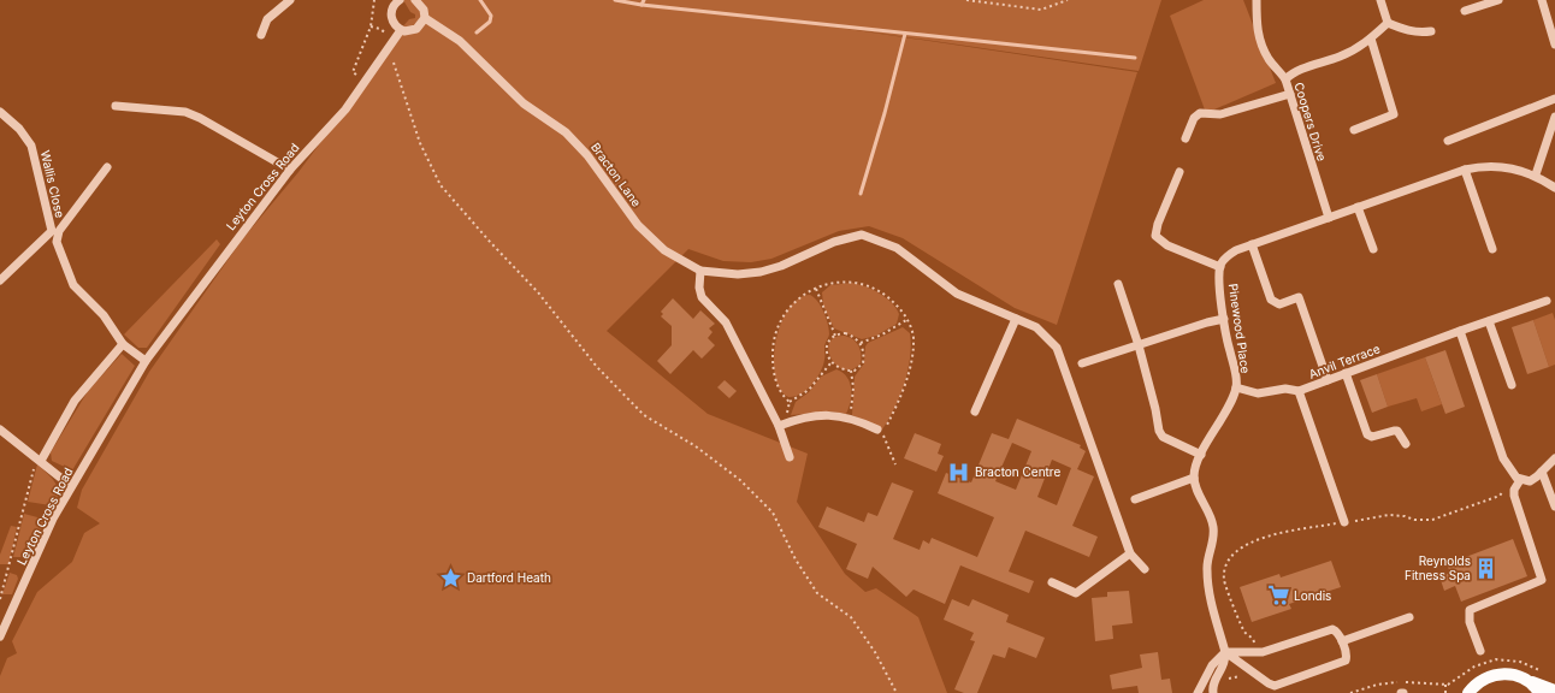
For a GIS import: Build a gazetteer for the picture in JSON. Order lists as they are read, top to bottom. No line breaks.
{"streets":{"street":["Coopers Drive","Bracton Lane","Wallis Close","Leyton Cross Road","Pinewood Place","Anvil Terrace"]},"crossings":[["Pinewood Place","Anvil Terrace"]],"places":{"hospital":["Bracton Centre"],"building":["Reynolds Fitness Spa"],"place":["Dartford Heath"],"supermarket":["Londis"]}}
